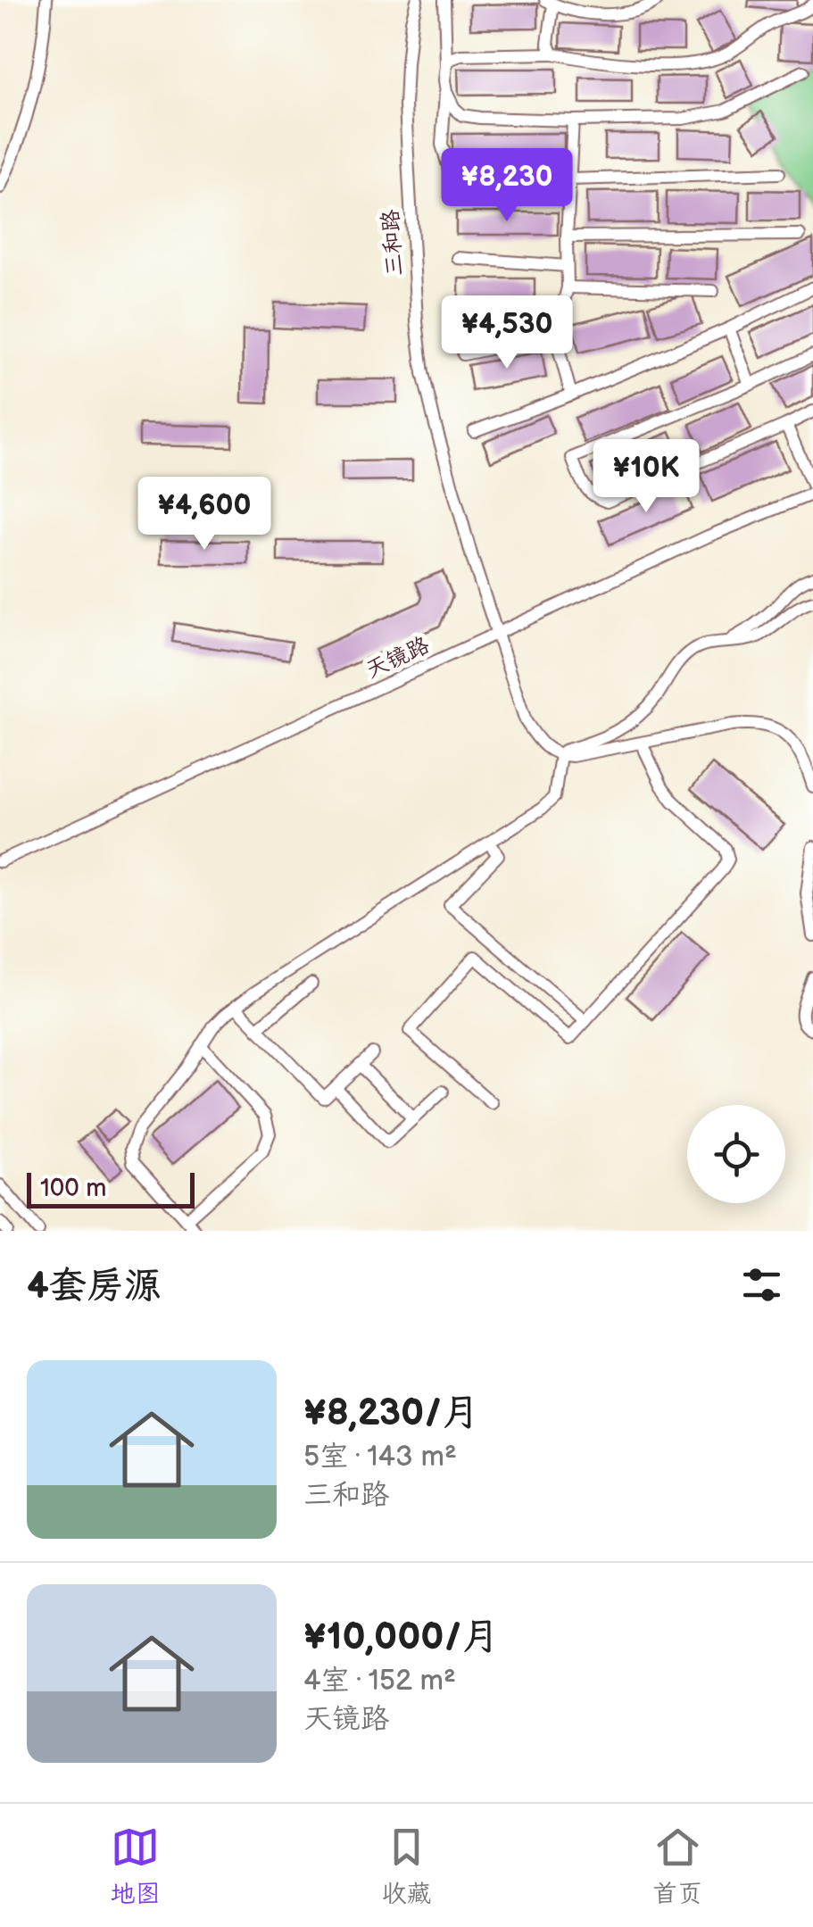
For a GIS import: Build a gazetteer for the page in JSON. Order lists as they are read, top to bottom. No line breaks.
{"streets":{"street":["三和路","天镜路"]},"crossings":[["三和路","天镜路"]],"scale_bar":"100 m","page":{"price":["¥8,230","¥4,530","¥10K","¥4,600"],"scale":"100 m","heading":"4套房源","list":[{"name":"¥8,230/月","note":"5室 · 143 m² · 三和路"},{"name":"¥10,000/月","note":"4室 · 152 m² · 天镜路"}],"tabs":["地图","收藏","首页"]}}
